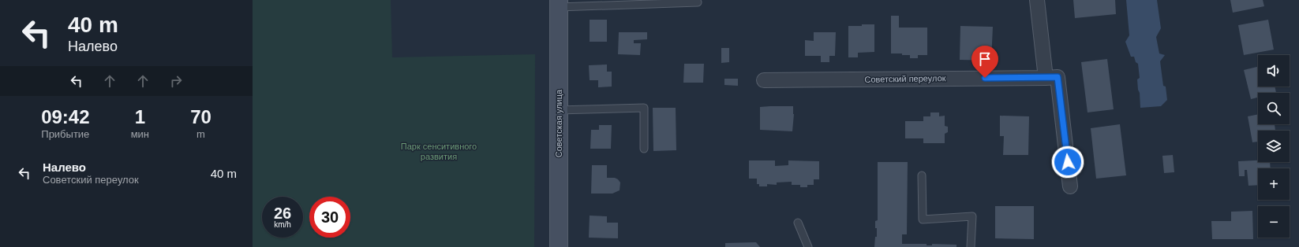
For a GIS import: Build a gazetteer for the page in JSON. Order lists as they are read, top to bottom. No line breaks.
{"streets":{"main road":["Советская улица"],"street":["Советский переулок"]},"parks":["Парк сенситивного развития"],"page":{"turn":["40 m","Налево"],"map_buttons":["+","−"],"eta":["09:42","Прибытие","1","мин","70","m"],"list":[{"name":"Налево","note":"Советский переулок","value":"40 m"}],"speed":"26 km/h","limit":"30"}}
